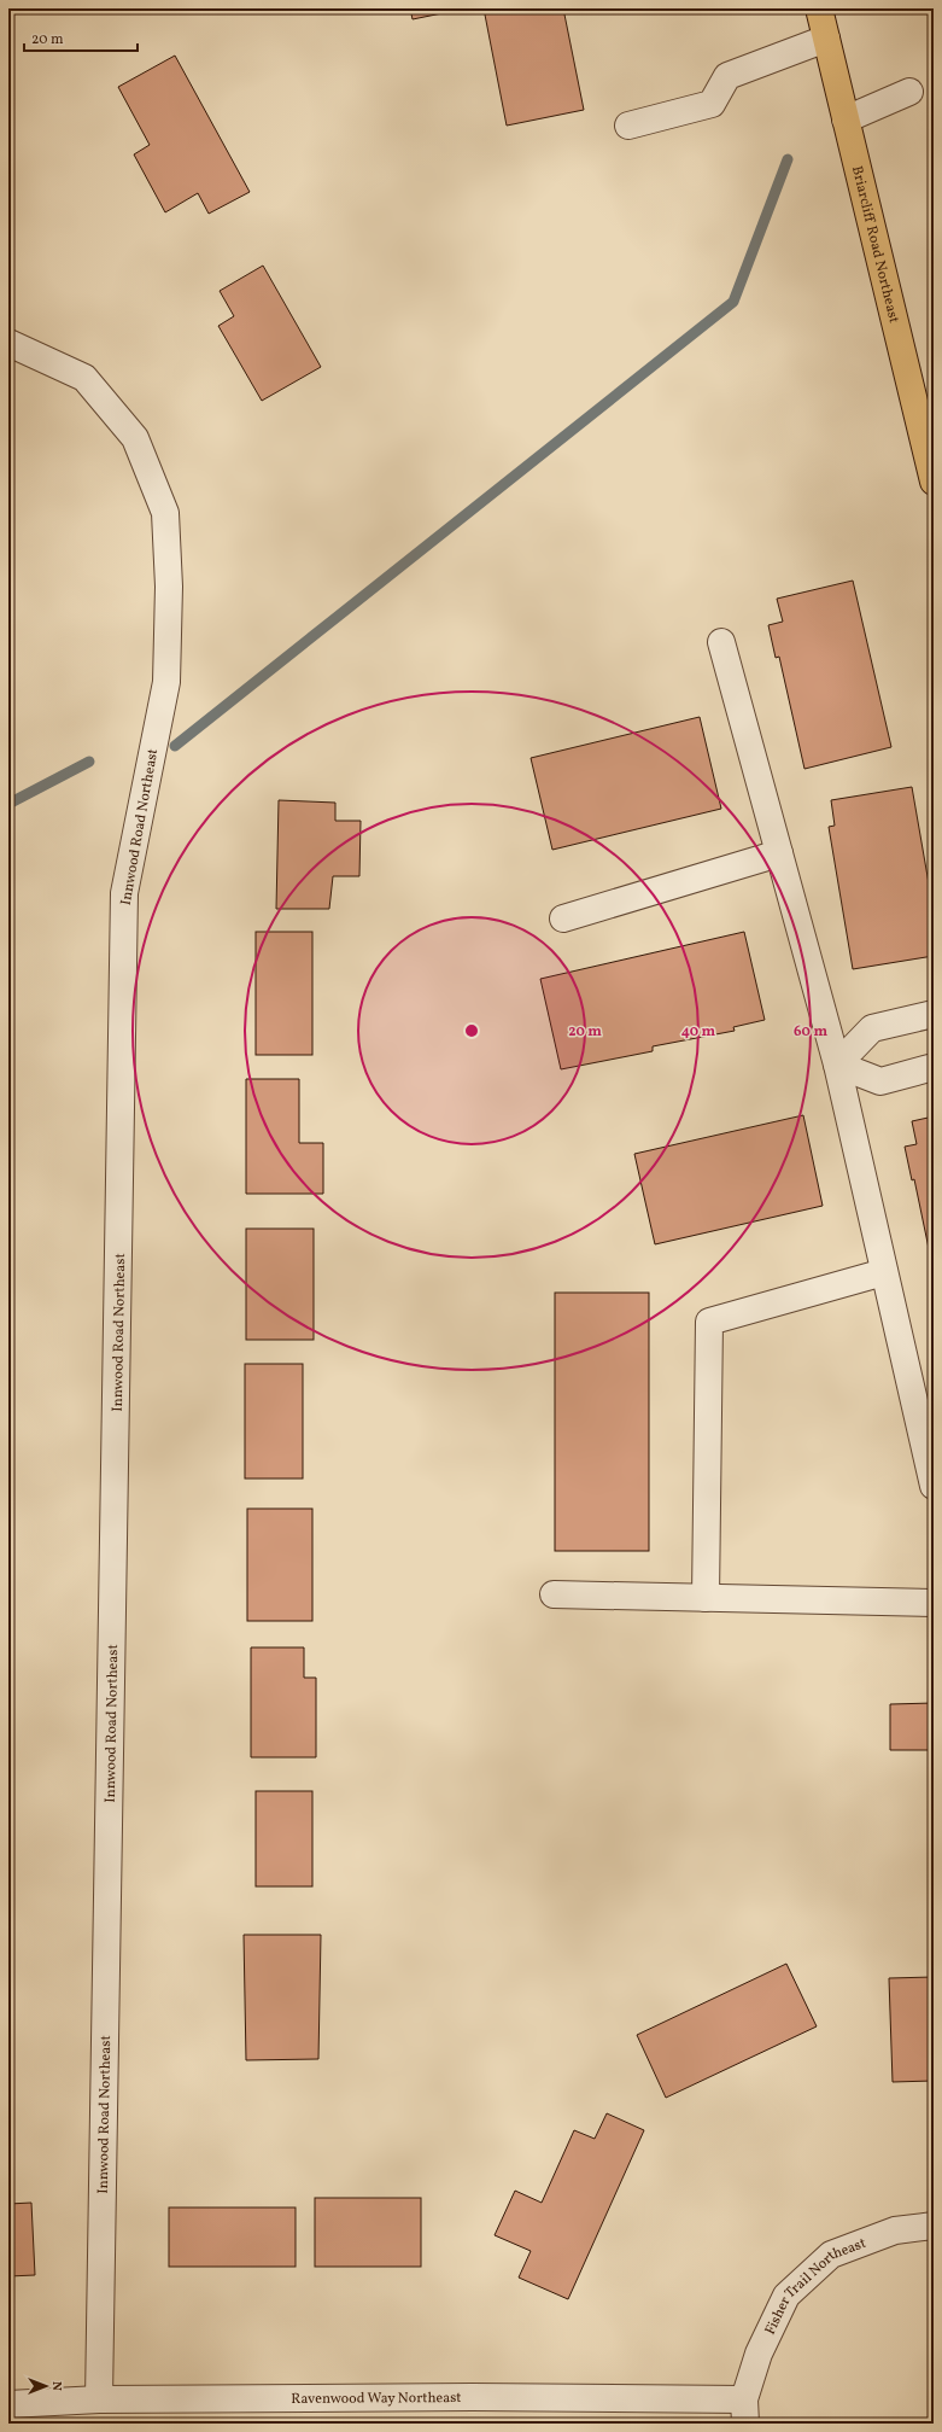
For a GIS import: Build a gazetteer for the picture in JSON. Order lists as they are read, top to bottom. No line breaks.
{"streets":{"main road":["Briarcliff Road Northeast"],"street":["Innwood Road Northeast","Fisher Trail Northeast","Ravenwood Way Northeast"]},"crossings":[["Innwood Road Northeast","Ravenwood Way Northeast"],["Fisher Trail Northeast","Ravenwood Way Northeast"]],"scale_bar":"20 m","north":"right","rings":["20 m","40 m","60 m"]}
